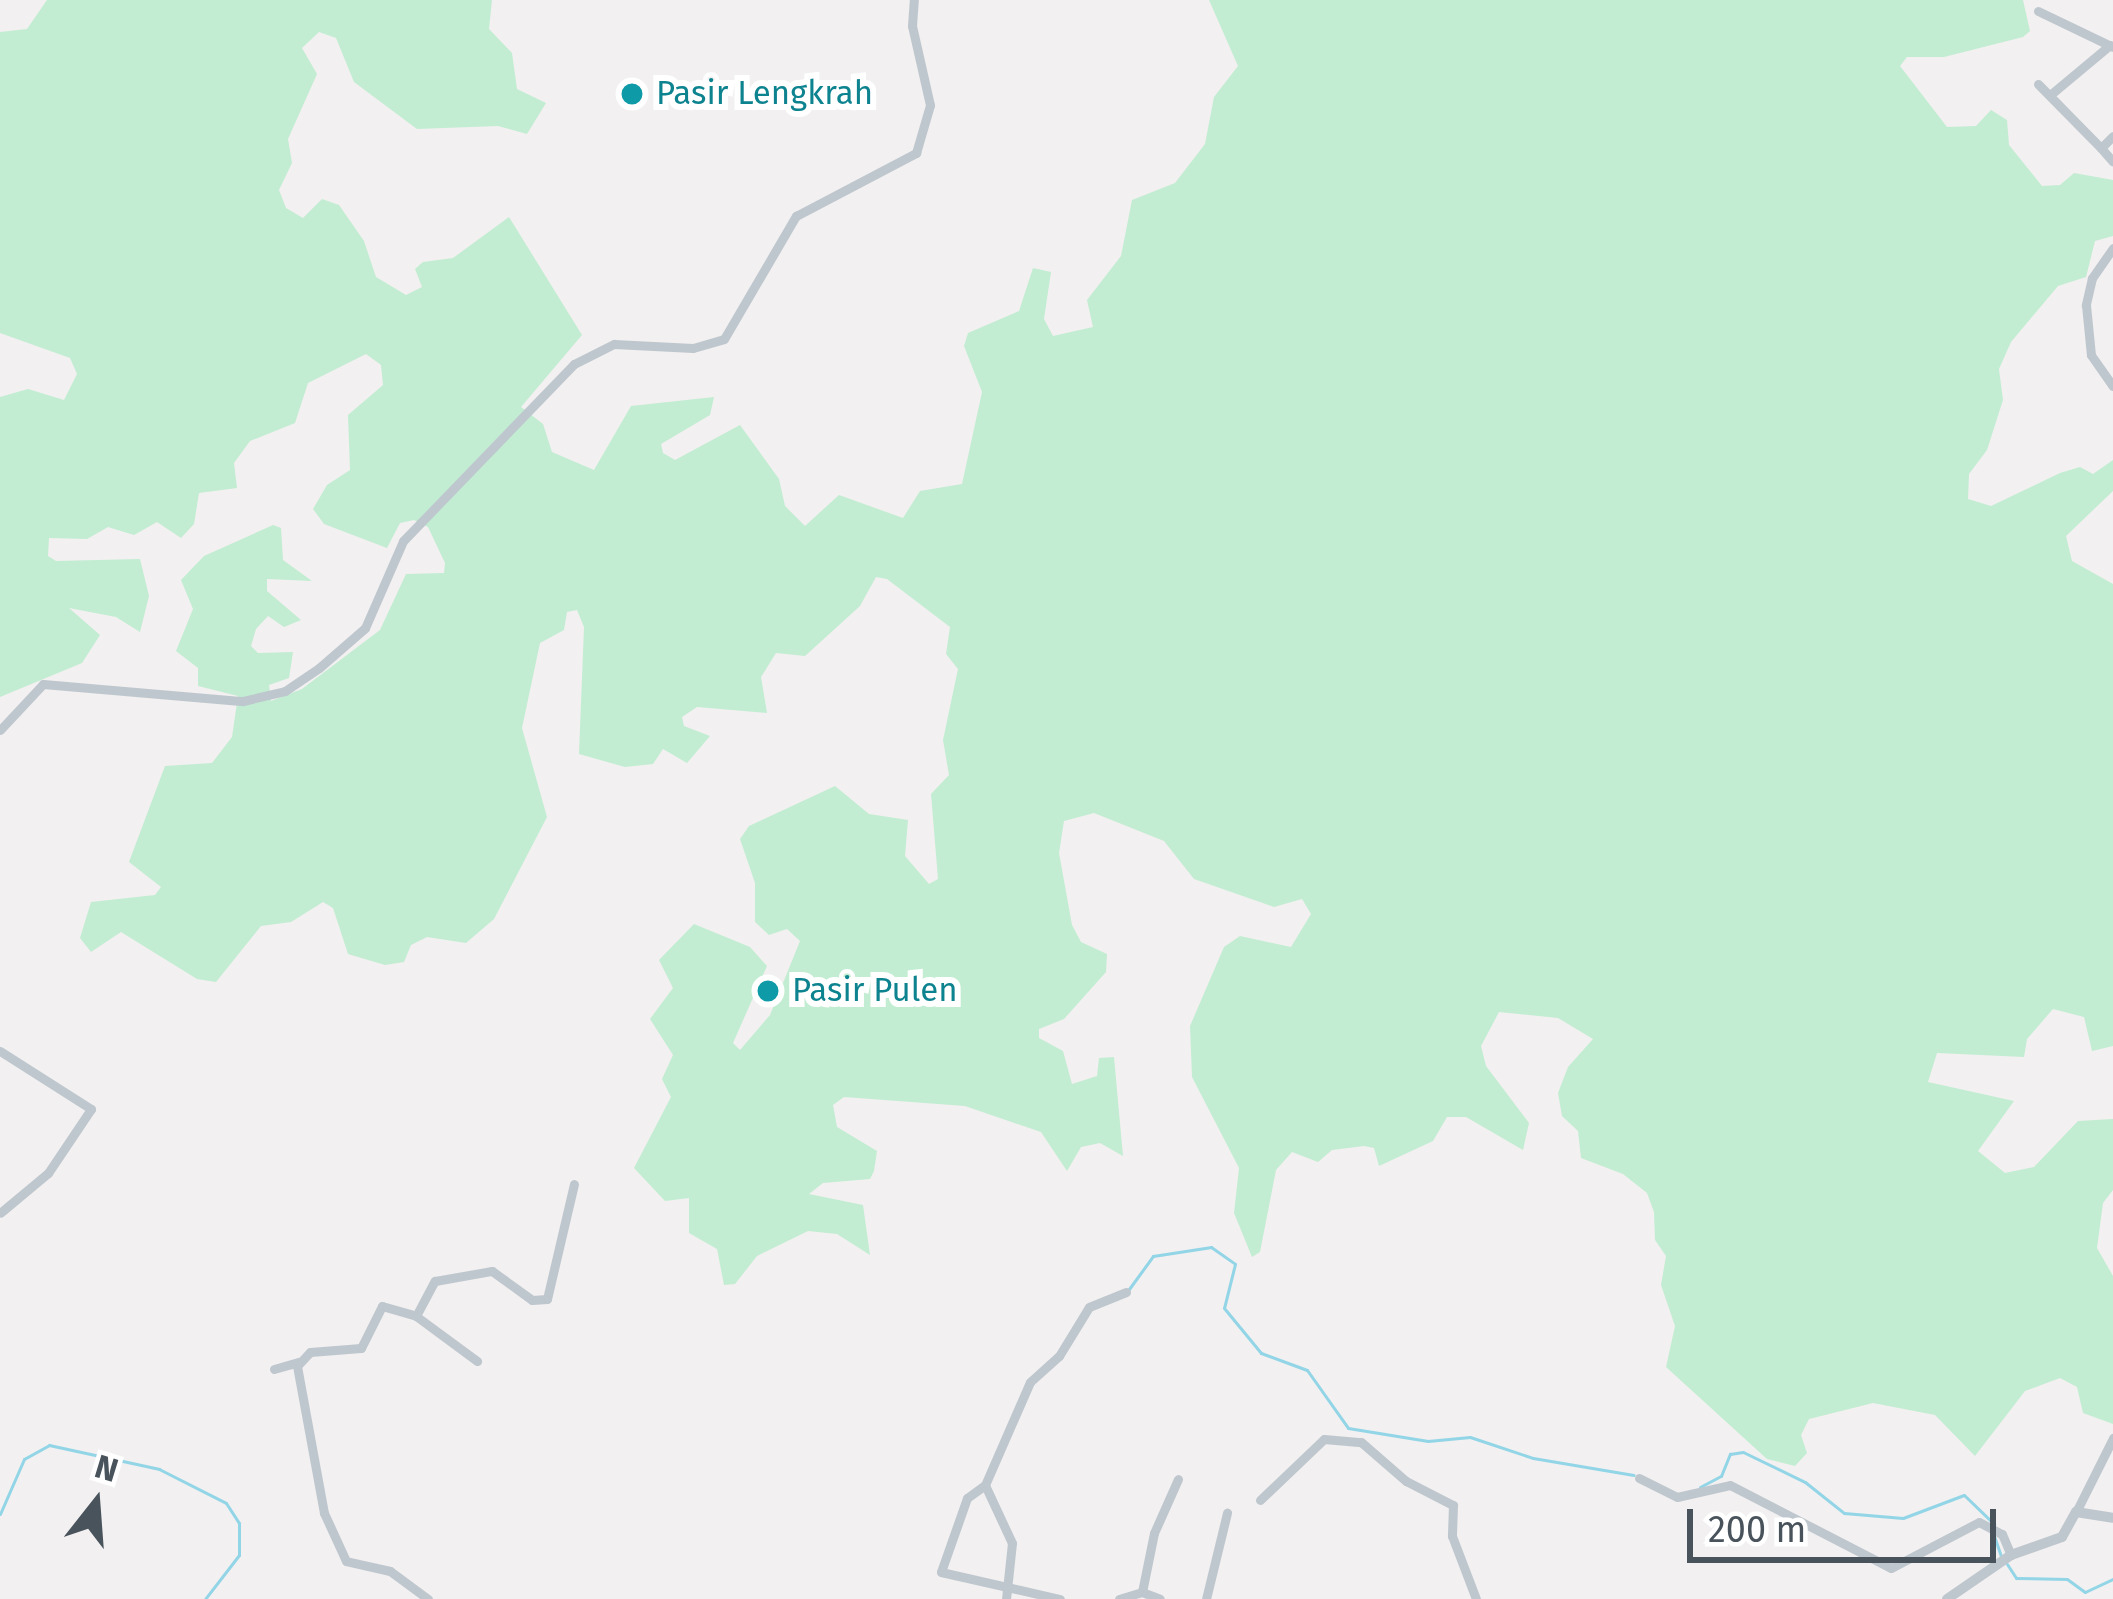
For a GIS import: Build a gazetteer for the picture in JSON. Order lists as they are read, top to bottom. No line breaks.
{"places":["Pasir Lengkrah","Pasir Pulen"],"scale_bar":"200 m","north":"top"}
